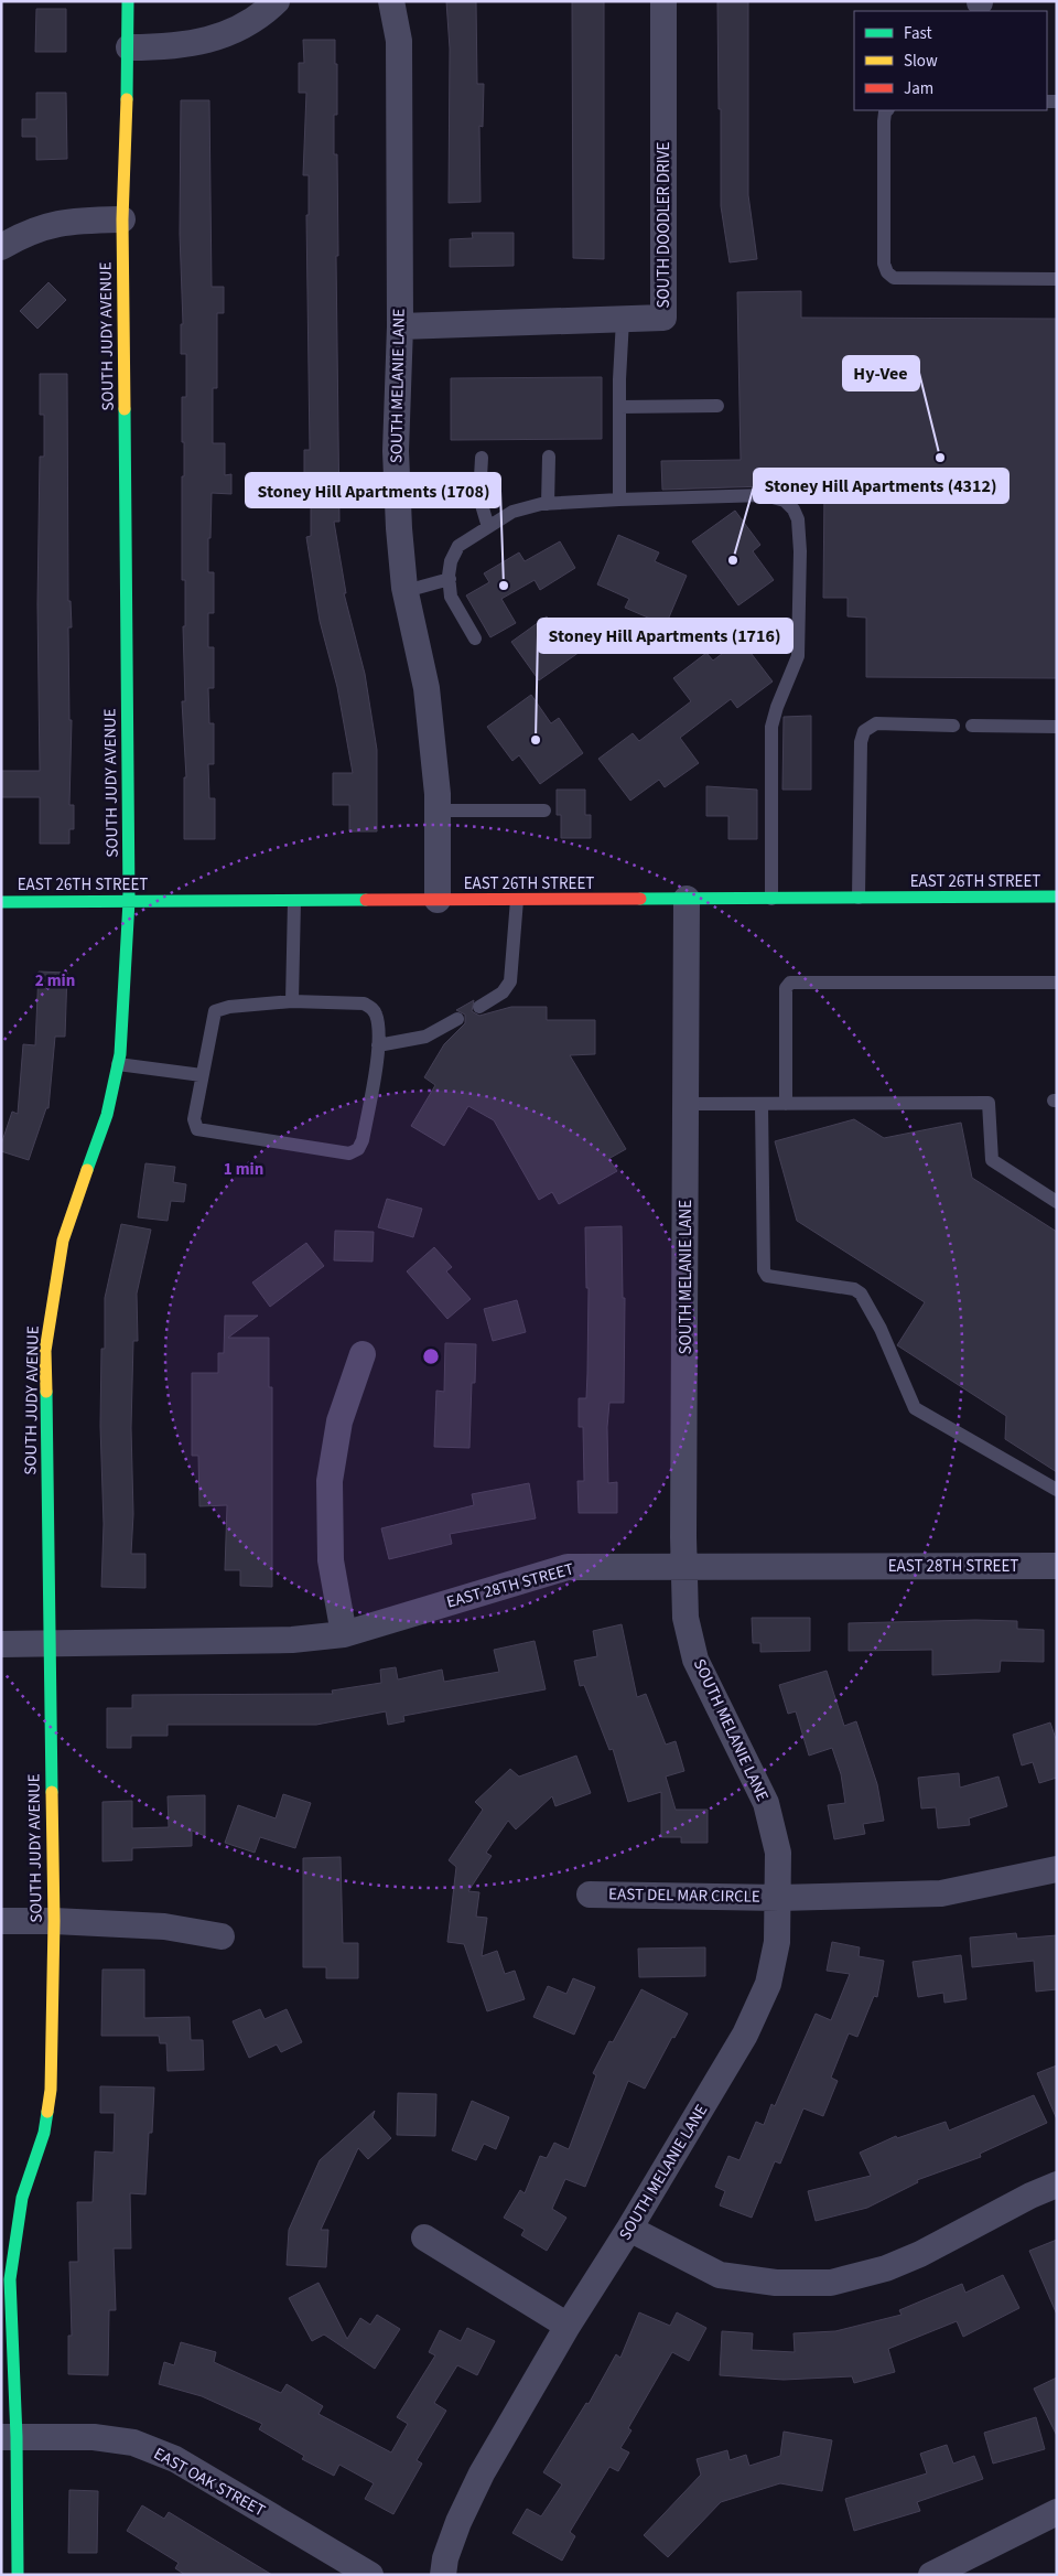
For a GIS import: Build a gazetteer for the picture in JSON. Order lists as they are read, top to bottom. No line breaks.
{"streets":{"street":["SOUTH DOODLER DRIVE","SOUTH JUDY AVENUE","SOUTH MELANIE LANE","EAST 26TH STREET","EAST 28TH STREET","EAST DEL MAR CIRCLE","EAST OAK STREET"]},"crossings":[["SOUTH DOODLER DRIVE","SOUTH MELANIE LANE"],["SOUTH JUDY AVENUE","EAST 26TH STREET"],["SOUTH JUDY AVENUE","EAST 28TH STREET"],["SOUTH JUDY AVENUE","EAST OAK STREET"],["SOUTH MELANIE LANE","EAST 26TH STREET"],["SOUTH MELANIE LANE","EAST 28TH STREET"],["SOUTH MELANIE LANE","EAST DEL MAR CIRCLE"]],"places":["Hy-Vee","Stoney Hill Apartments (4312)","Stoney Hill Apartments (1708)","Stoney Hill Apartments (1716)"],"legend":["Fast","Slow","Jam"],"rings":["2 min","1 min"]}
